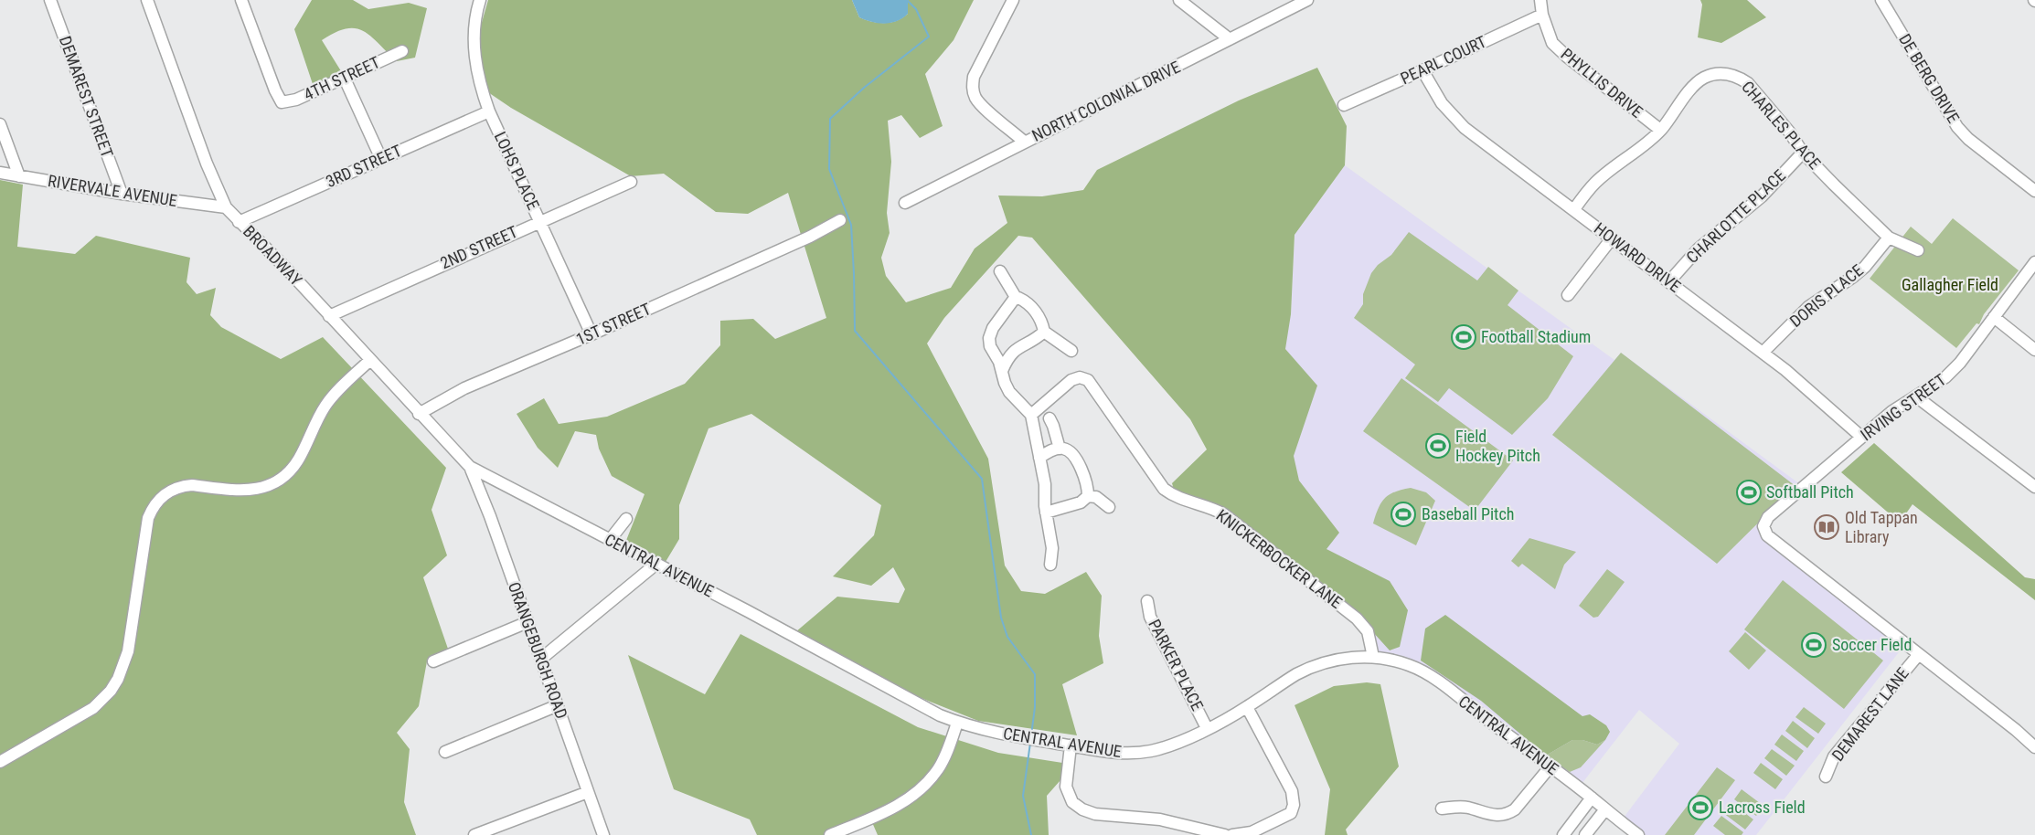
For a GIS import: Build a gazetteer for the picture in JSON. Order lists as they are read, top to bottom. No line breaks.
{"streets":{"street":["PEARL COURT","4TH STREET","DE BERG DRIVE","PHYLLIS DRIVE","DEMAREST STREET","NORTH COLONIAL DRIVE","CHARLES PLACE","3RD STREET","LOHS PLACE","RIVERVALE AVENUE","CHARLOTTE PLACE","2ND STREET","BROADWAY","HOWARD DRIVE","DORIS PLACE","1ST STREET","IRVING STREET","KNICKERBOCKER LANE","CENTRAL AVENUE","ORANGEBURGH ROAD","PARKER PLACE","DEMAREST LANE"]},"crossings":[["PEARL COURT","PHYLLIS DRIVE"],["PEARL COURT","HOWARD DRIVE"],["PHYLLIS DRIVE","CHARLES PLACE"],["DEMAREST STREET","RIVERVALE AVENUE"],["CHARLES PLACE","CHARLOTTE PLACE"],["CHARLES PLACE","HOWARD DRIVE"],["CHARLES PLACE","DORIS PLACE"],["3RD STREET","LOHS PLACE"],["3RD STREET","BROADWAY"],["LOHS PLACE","2ND STREET"],["LOHS PLACE","1ST STREET"],["RIVERVALE AVENUE","BROADWAY"],["CHARLOTTE PLACE","HOWARD DRIVE"],["2ND STREET","BROADWAY"],["BROADWAY","1ST STREET"],["BROADWAY","CENTRAL AVENUE"],["BROADWAY","ORANGEBURGH ROAD"],["HOWARD DRIVE","DORIS PLACE"],["HOWARD DRIVE","IRVING STREET"],["IRVING STREET","DEMAREST LANE"],["KNICKERBOCKER LANE","CENTRAL AVENUE"],["CENTRAL AVENUE","ORANGEBURGH ROAD"],["CENTRAL AVENUE","PARKER PLACE"]],"parks":["Gallagher Field"],"places":{"sports":["Football Stadium","Field Hockey Pitch","Softball Pitch","Baseball Pitch","Soccer Field","Lacross Field"],"library":["Old Tappan Library"]}}
